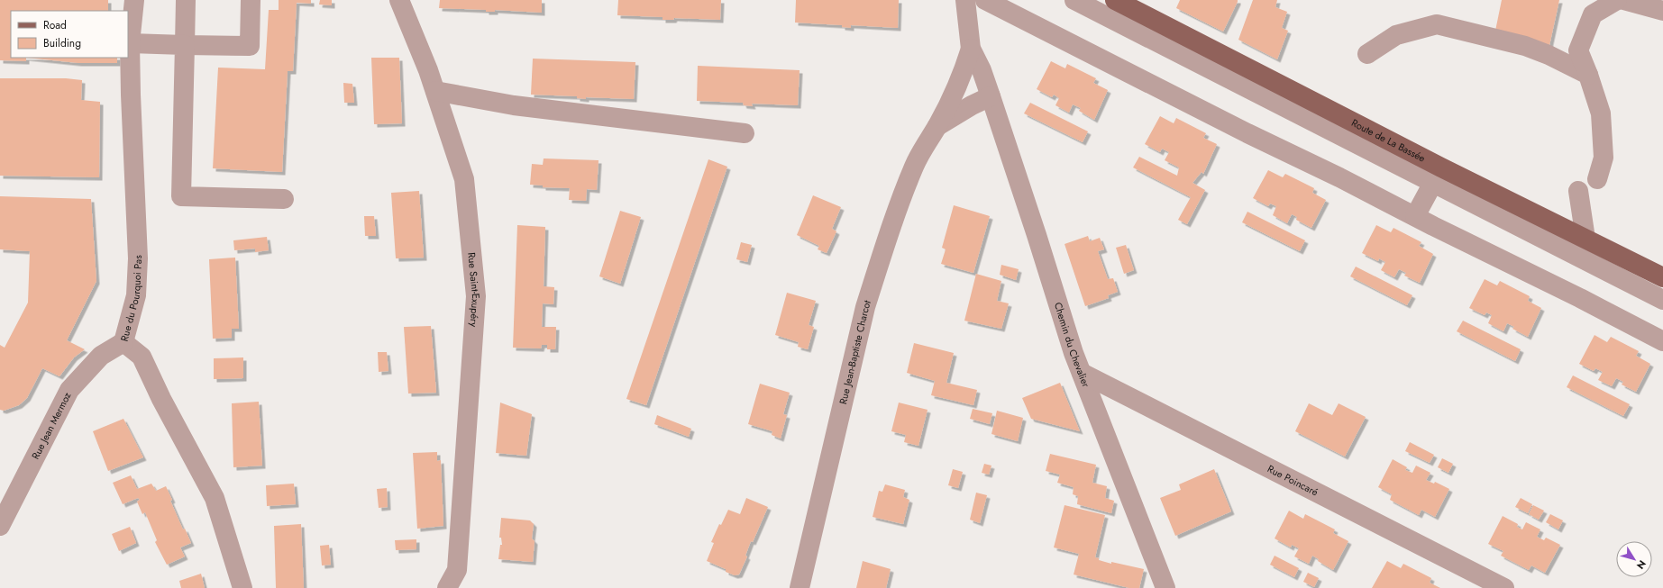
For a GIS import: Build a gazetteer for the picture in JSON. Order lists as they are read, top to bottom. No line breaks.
{"streets":{"main road":["Route de La Bassée"],"street":["Rue Saint-Exupéry","Rue du Pourquoi Pas","Chemin du Chevalier","Rue Jean-Baptiste Charcot","Rue Jean Mermoz","Rue Poincaré"]},"crossings":[["Rue du Pourquoi Pas","Rue Jean Mermoz"],["Chemin du Chevalier","Rue Jean-Baptiste Charcot"],["Chemin du Chevalier","Rue Poincaré"]],"legend":["Road","Building"],"north":"bottom right"}
